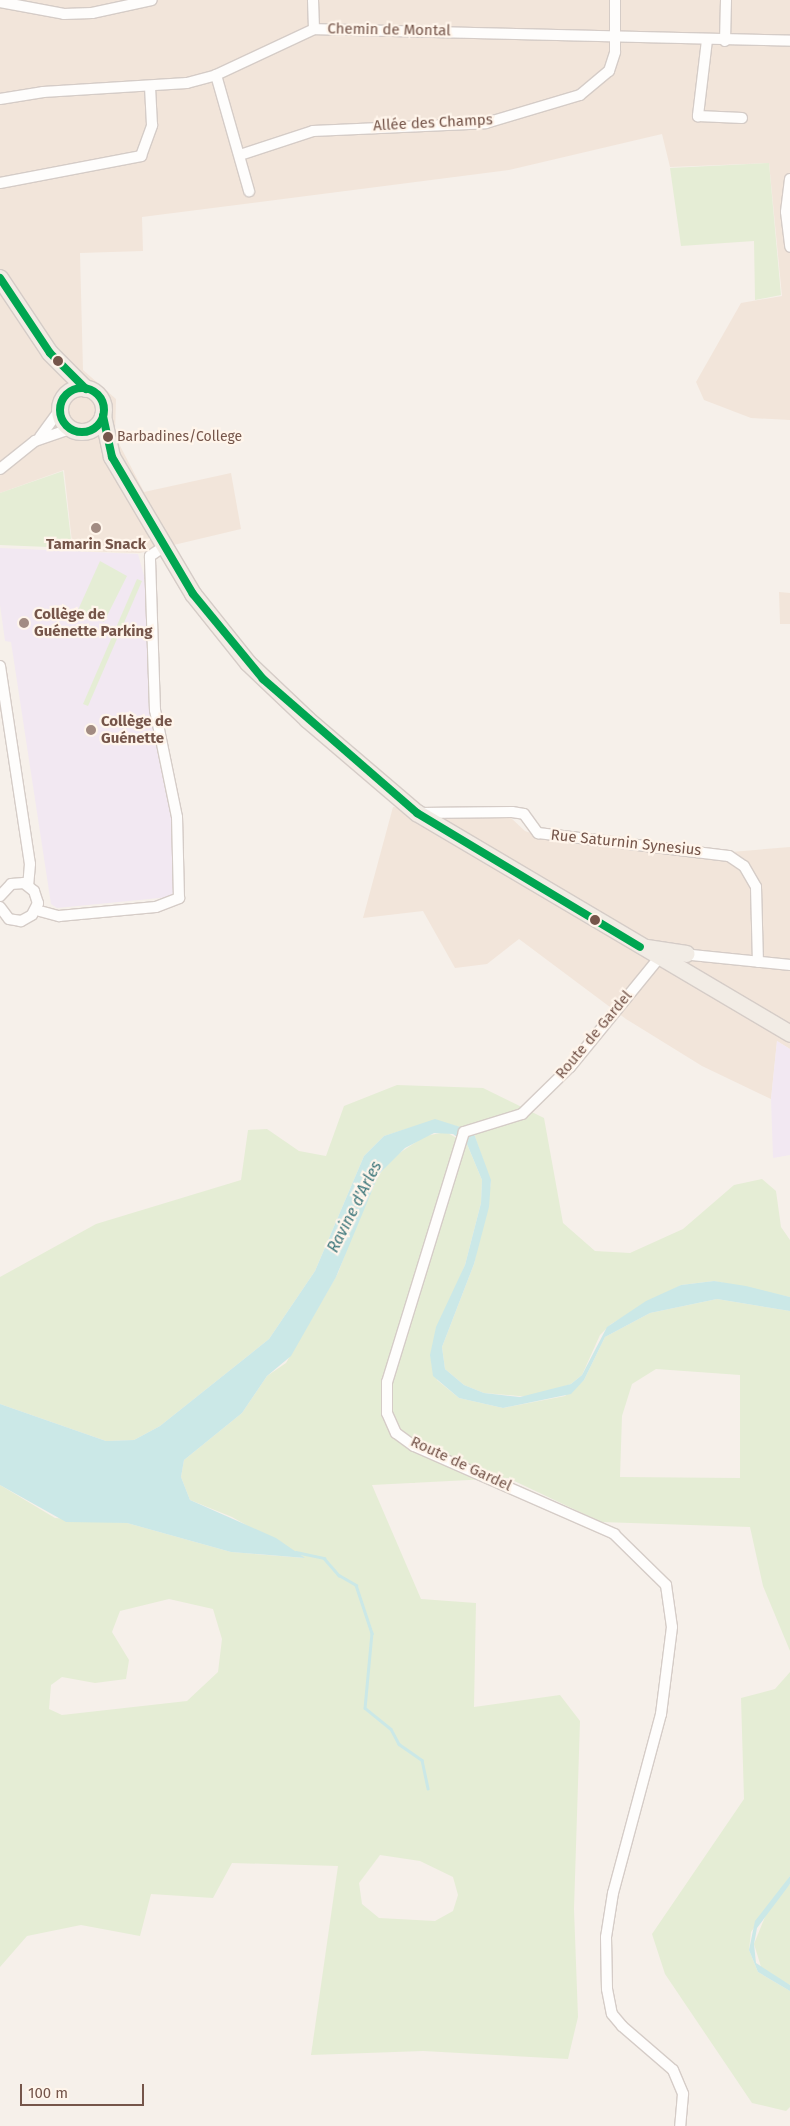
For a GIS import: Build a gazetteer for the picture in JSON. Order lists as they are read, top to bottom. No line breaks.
{"streets":{"street":["Chemin de Montal","Allée des Champs","Rue Saturnin Synesius","Route de Gardel"]},"crossings":[["Chemin de Montal","Allée des Champs"]],"water":["Ravine d'Arles"],"places":["Barbadines/College","Tamarin Snack","Collège de Guénette Parking","Collège de Guénette"],"scale_bar":"100 m"}
